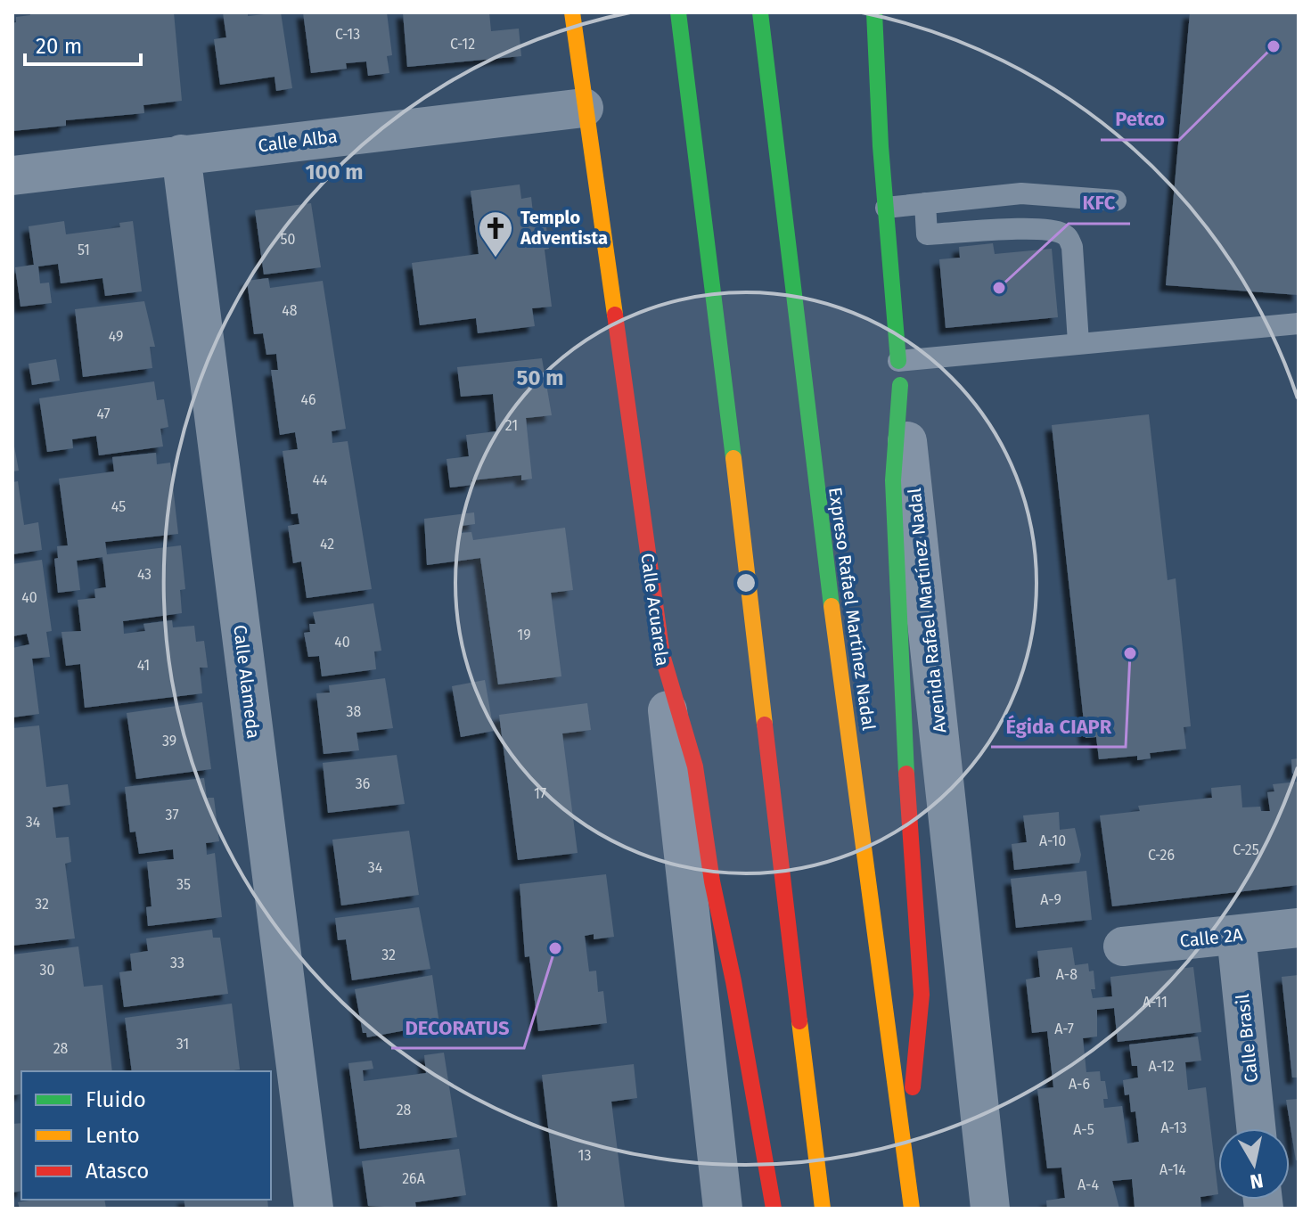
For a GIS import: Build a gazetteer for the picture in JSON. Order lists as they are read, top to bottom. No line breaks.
{"streets":{"main road":["Expreso Rafael Martínez Nadal","Calle Acuarela","Avenida Rafael Martínez Nadal"],"street":["Calle Alba","Calle Alameda","Calle 2A","Calle Brasil"]},"crossings":[["Calle Alba","Calle Acuarela"],["Calle Alba","Calle Alameda"],["Calle 2A","Calle Brasil"]],"places":{"other":["Petco","KFC","Égida CIAPR","DECORATUS"],"church":["Templo Adventista"]},"house_numbers":["C-13","C-12","50","51","48","49","46","47","21","44","45","42","43","40","19","40","41","38","39","36","17","37","34","A-10","C-25","C-26","34","35","A-9","32","32","33","30","A-8","A-11","A-7","31","28","A-12","A-6","28","A-13","A-5","13","A-14","26A","A-4"],"legend":["Fluido","Lento","Atasco"],"scale_bar":"20 m","north":"bottom","rings":["100 m","50 m"]}
